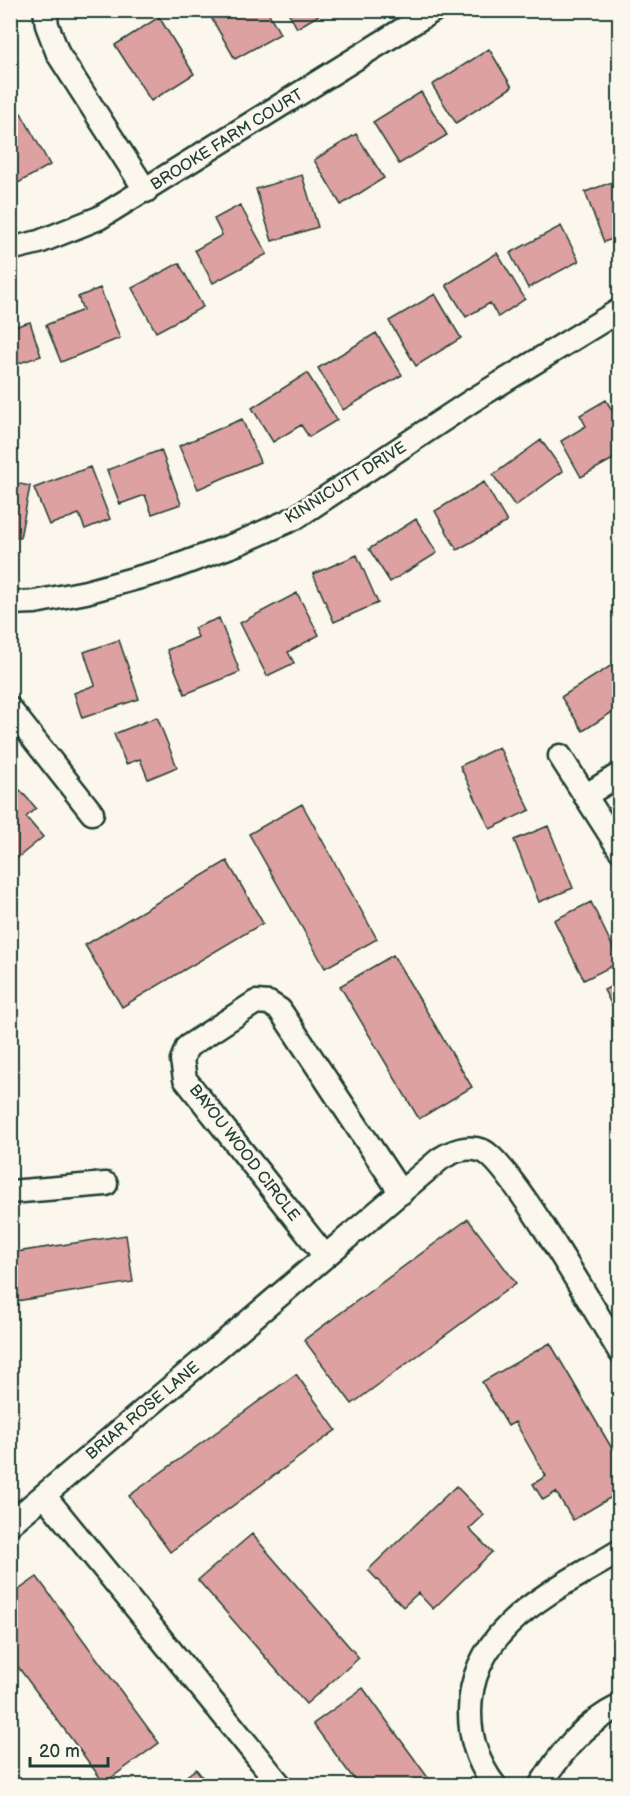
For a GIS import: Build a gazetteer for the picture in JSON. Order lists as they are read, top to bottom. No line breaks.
{"streets":{"street":["BROOKE FARM COURT","KINNICUTT DRIVE","BAYOU WOOD CIRCLE","BRIAR ROSE LANE"]},"crossings":[["BAYOU WOOD CIRCLE","BRIAR ROSE LANE"]],"scale_bar":"20 m"}
